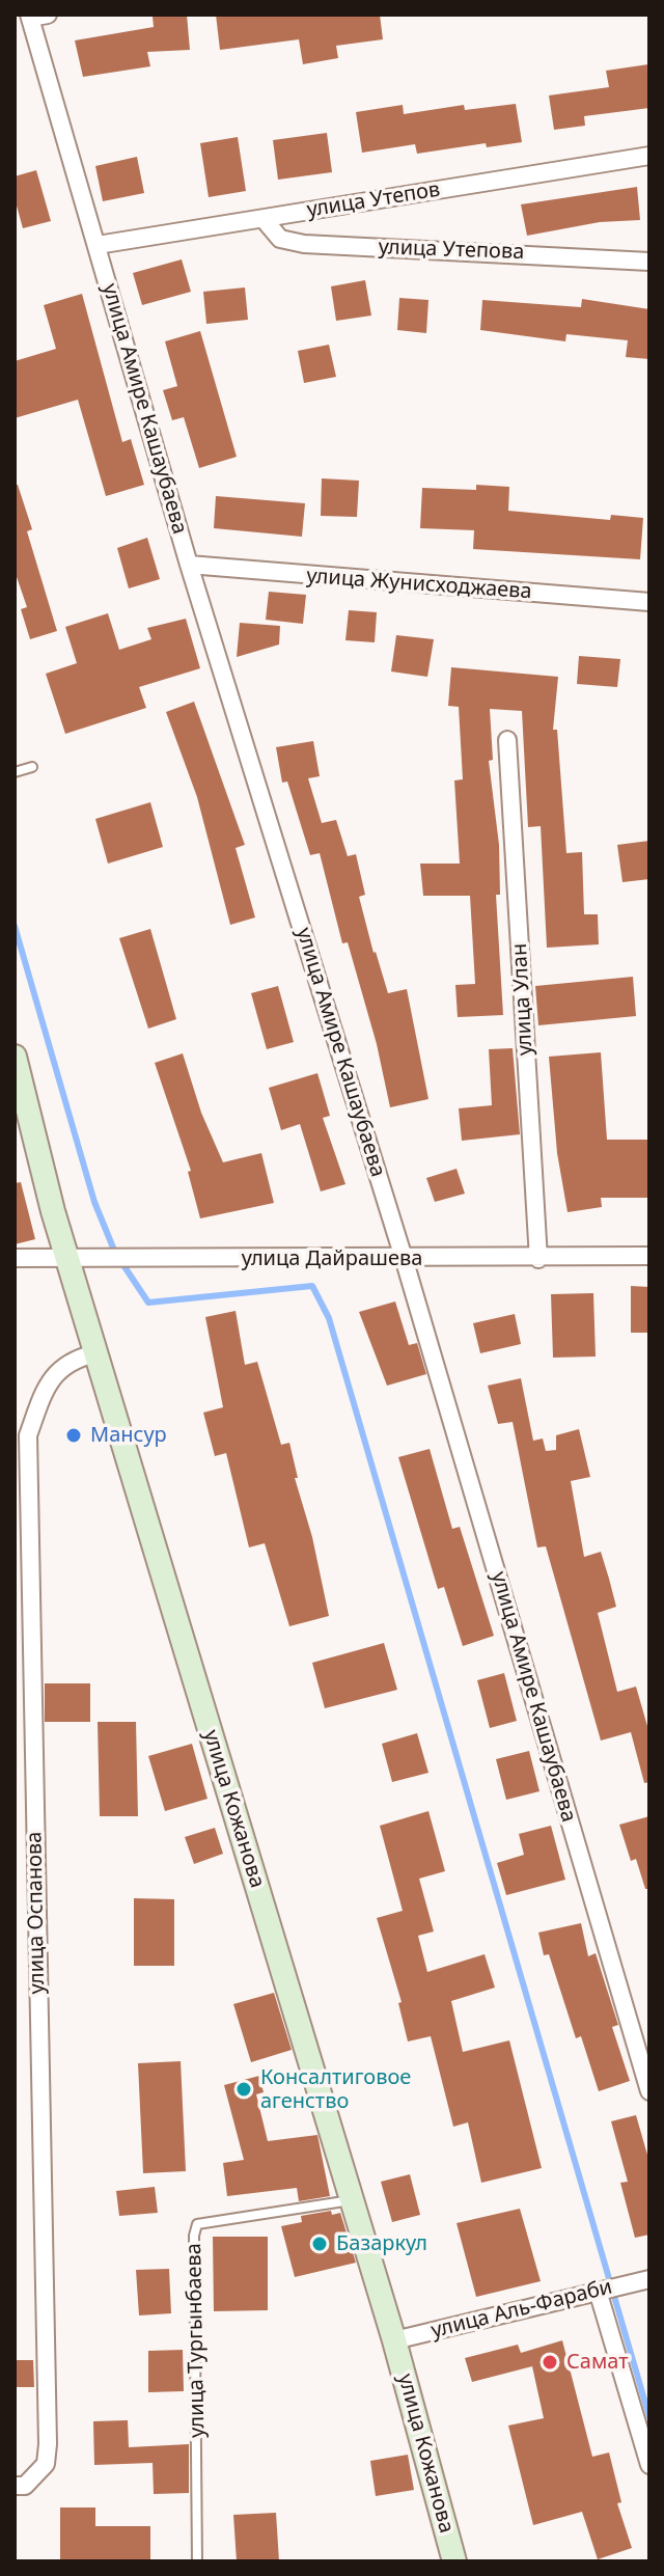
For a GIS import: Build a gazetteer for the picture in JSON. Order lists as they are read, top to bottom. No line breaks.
{"streets":{"main road":["улица Кожанова"],"street":["улица Утепов","улица Утепова","улица Амире Кашаубаева","улица Жунисходжаева","улица Улан","улица Дайрашева","улица Оспанова","улица Аль-Фараби"],"lane":["улица Тургынбаева"]},"crossings":[["улица Утепов","улица Утепова"],["улица Утепов","улица Амире Кашаубаева"],["улица Амире Кашаубаева","улица Жунисходжаева"],["улица Амире Кашаубаева","улица Дайрашева"],["улица Улан","улица Дайрашева"],["улица Дайрашева","улица Кожанова"],["улица Кожанова","улица Оспанова"],["улица Кожанова","улица Аль-Фараби"],["улица Кожанова","улица Тургынбаева"]],"places":["Мансур","Консалтиговое агенство","Базаркул","Самат"]}
